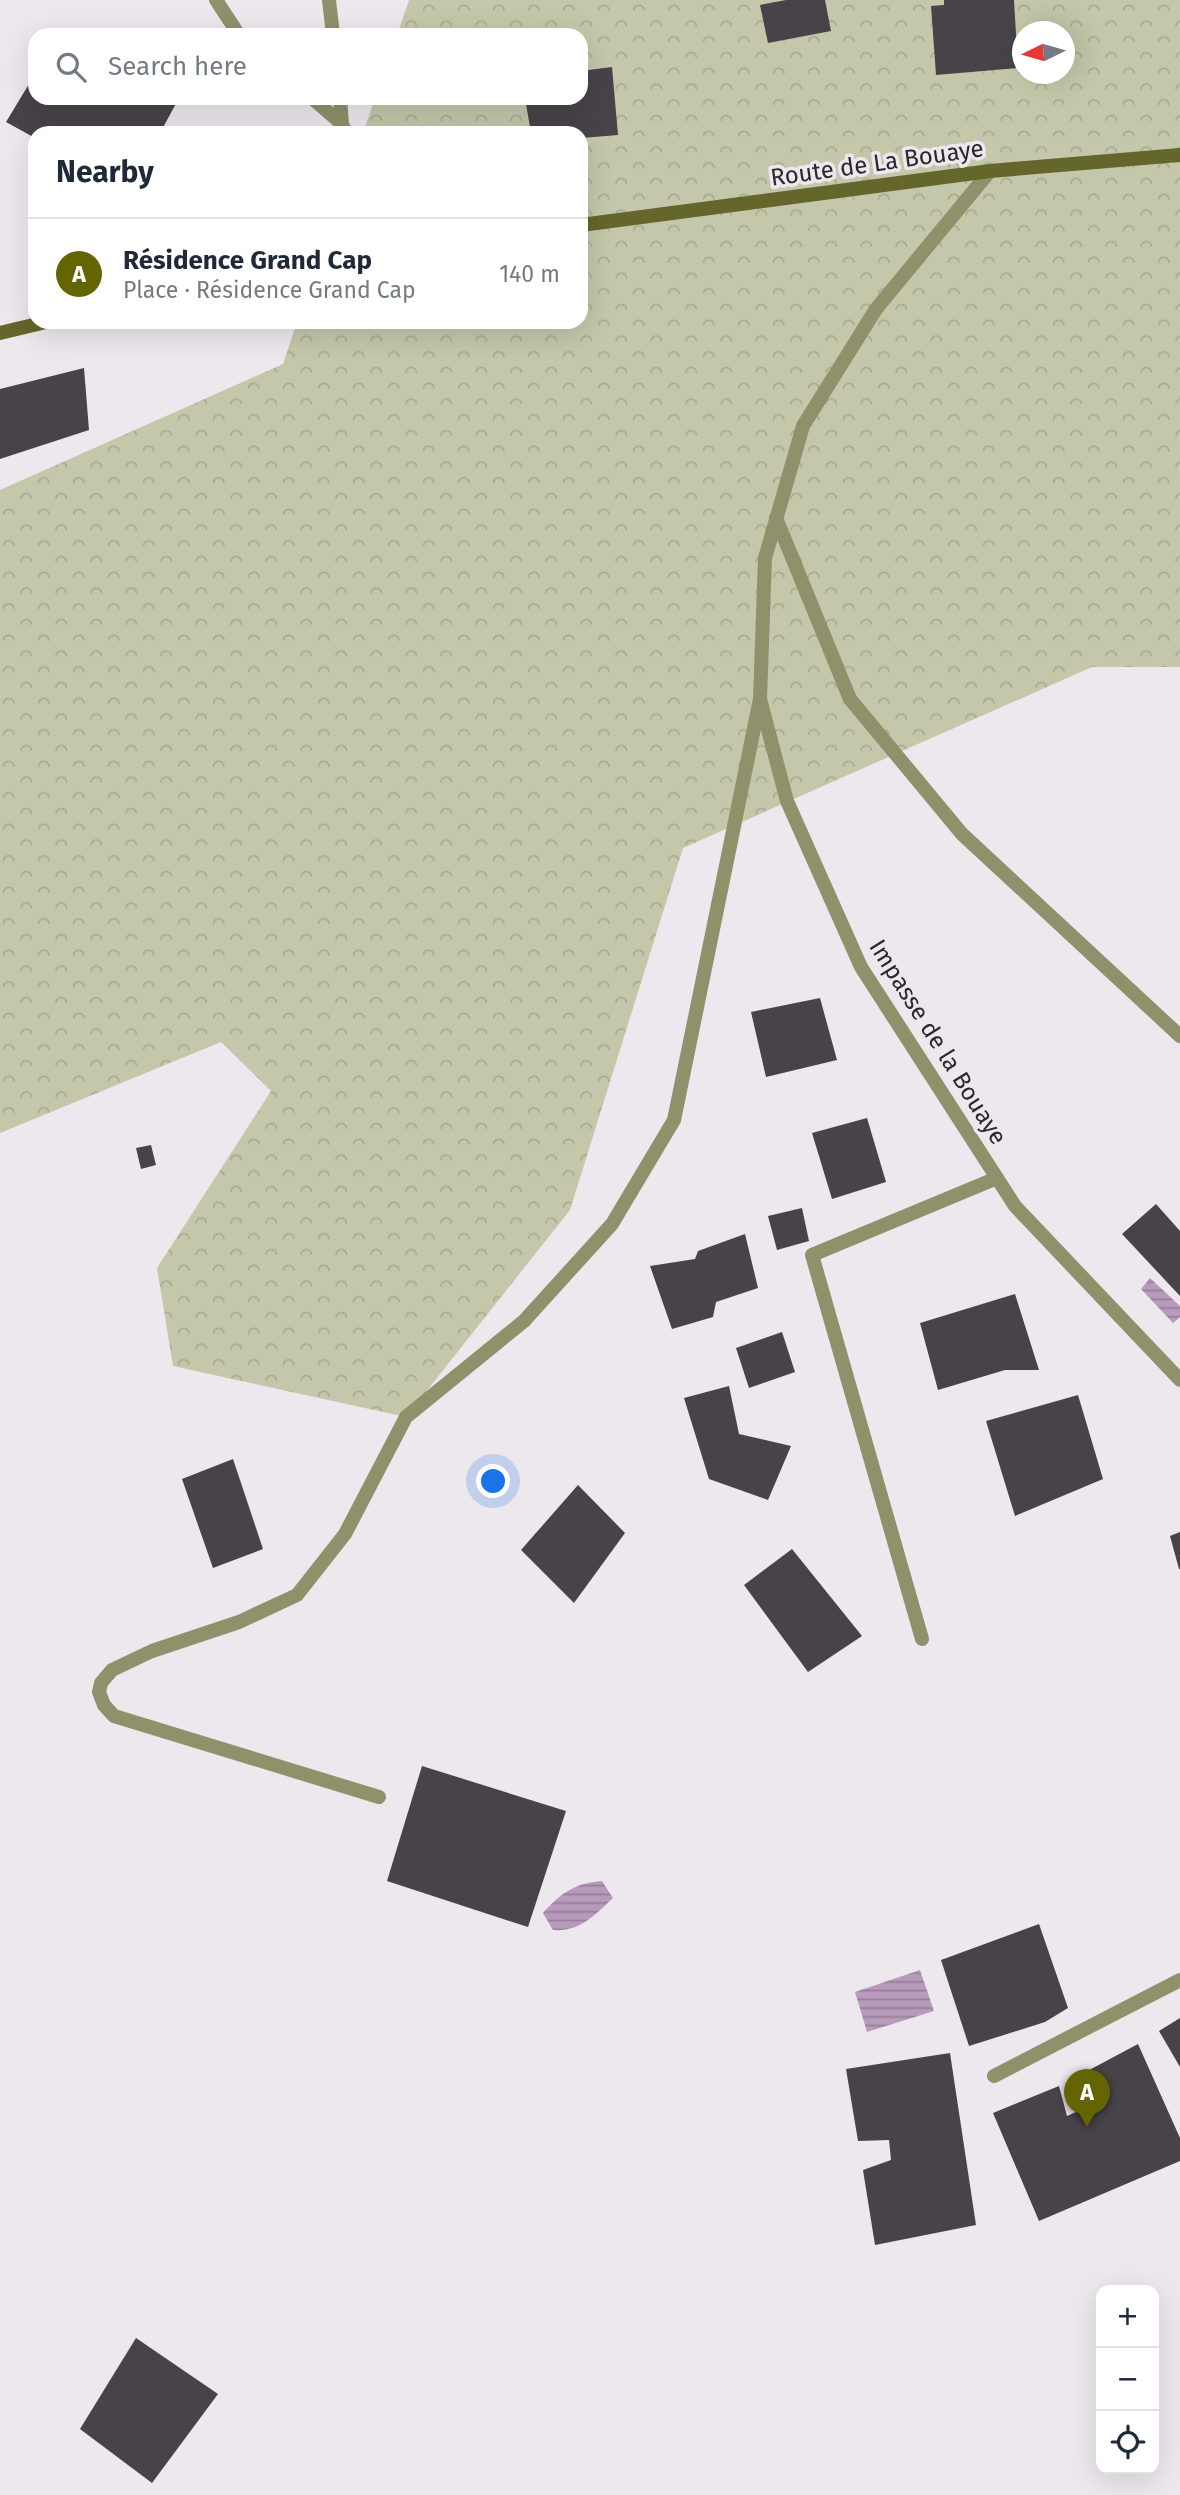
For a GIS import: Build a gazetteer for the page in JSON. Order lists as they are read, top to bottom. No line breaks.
{"streets":{"main road":["Route de La Bouaye"],"street":["Impasse de la Bouaye"]},"crossings":[["Route de La Bouaye","Impasse de la Bouaye"]],"north":"left","page":{"search":"Search here","heading":"Nearby","list":[{"mark":"A","name":"Résidence Grand Cap","note":"Place · Résidence Grand Cap","value":"140 m"}],"pins":"A","map_buttons":["+","−"]}}
